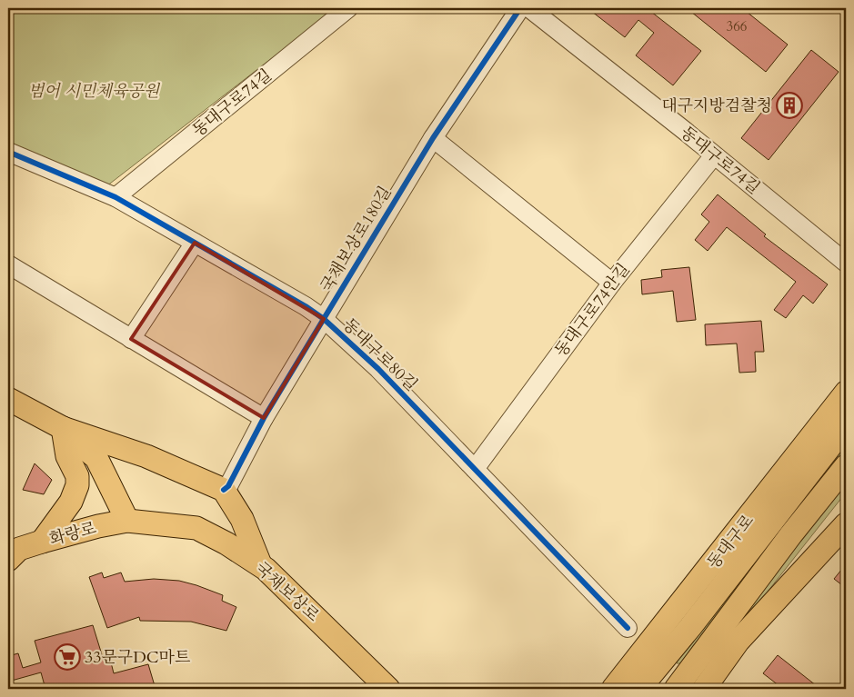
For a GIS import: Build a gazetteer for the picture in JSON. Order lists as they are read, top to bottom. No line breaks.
{"streets":{"main road":["화랑로","동대구로","국채보상로"],"street":["동대구로74길","국채보상로180길","동대구로74안길","동대구로80길"]},"crossings":[["동대구로74길","동대구로74안길"],["동대구로74길","동대구로80길"],["국채보상로180길","동대구로80길"],["동대구로74안길","동대구로80길"],["화랑로","국채보상로"]],"parks":["범어 시민체육공원"],"places":{"building":["대구지방검찰청"],"supermarket":["33문구DC마트"]},"house_numbers":["366"]}
